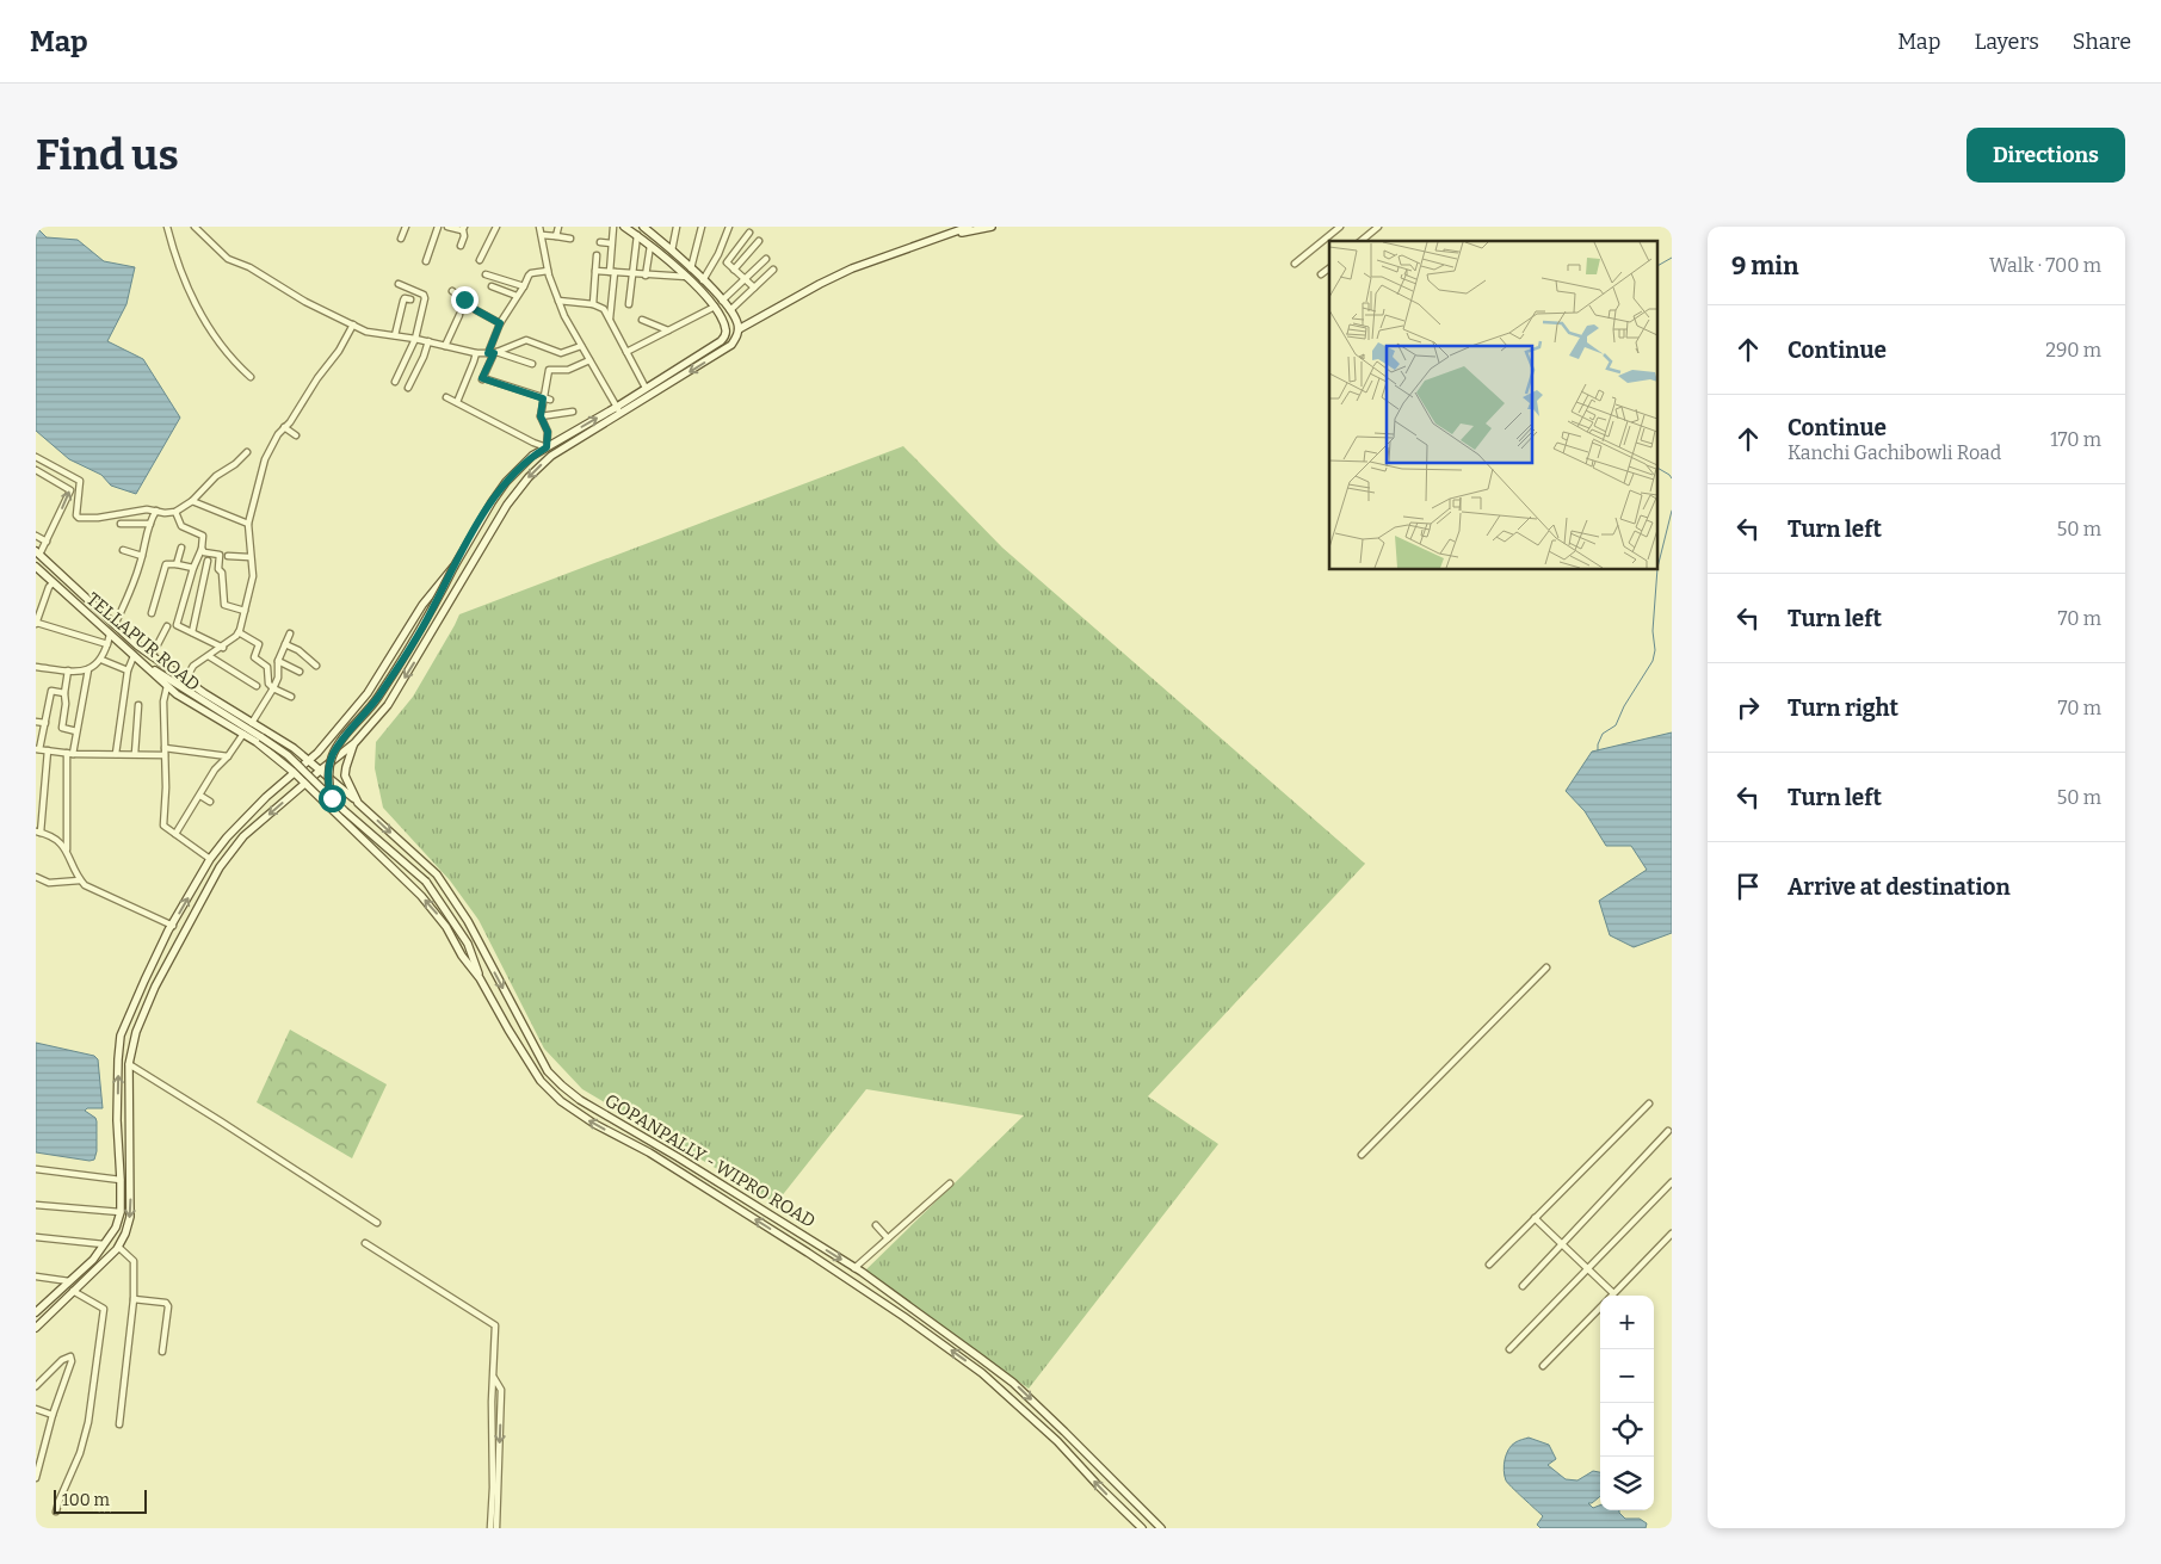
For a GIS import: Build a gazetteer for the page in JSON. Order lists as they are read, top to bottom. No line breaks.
{"streets":{"main road":["TELLAPUR ROAD","GOPANPALLY - WIPRO ROAD"]},"crossings":[["TELLAPUR ROAD","GOPANPALLY - WIPRO ROAD"]],"scale_bar":"100 m","page":{"header":"Map","nav":["Map","Layers","Share"],"buttons":"Directions","title":"Find us","heading":["9 min","Walk · 700 m"],"list":[["Continue","290 m"],["Continue","Kanchi Gachibowli Road","170 m"],["Turn left","50 m"],["Turn left","70 m"],["Turn right","70 m"],["Turn left","50 m"],"Arrive at destination"],"map_buttons":["+","−"],"scale":"100 m"}}
